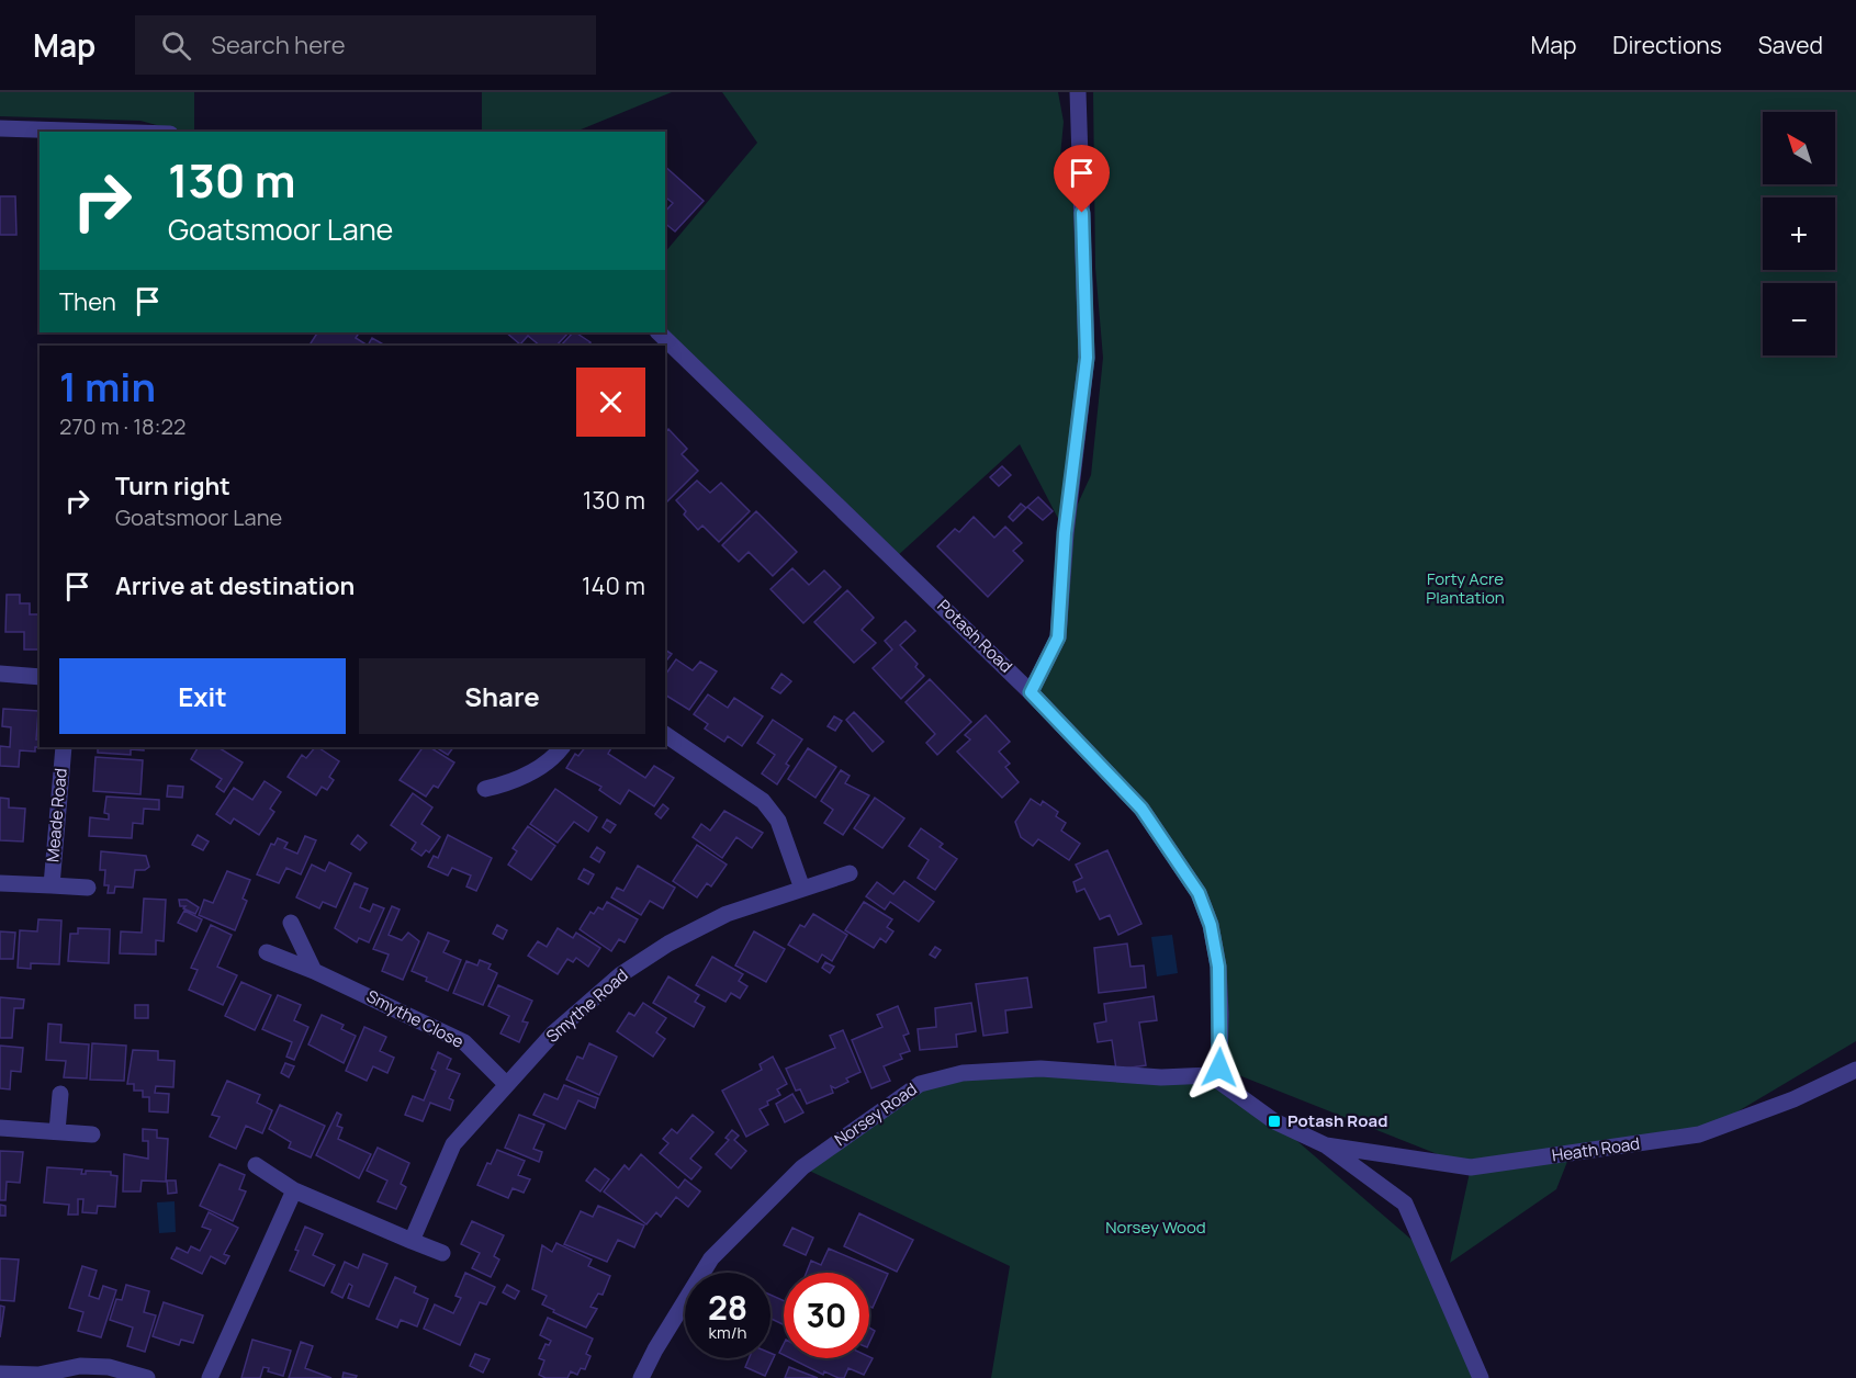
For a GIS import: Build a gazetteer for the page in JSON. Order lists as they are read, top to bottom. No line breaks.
{"streets":{"street":["Potash Road","Meade Road","Smythe Road","Smythe Close","Norsey Road","Heath Road"]},"crossings":[["Potash Road","Norsey Road"],["Smythe Road","Smythe Close"]],"parks":["Forty Acre Plantation","Norsey Wood"],"places":{"transit":["Potash Road"]},"north":"top left","page":{"header":"Map","search":"Search here","nav":["Map","Directions","Saved"],"map_buttons":["+","−"],"turn":["130 m","Goatsmoor Lane"],"then":"Then","heading":["1 min","270 m · 18:22"],"list":[{"name":"Turn right","note":"Goatsmoor Lane","value":"130 m"},{"name":"Arrive at destination","value":"140 m"}],"buttons":["Exit","Share"],"speed":"28 km/h","limit":"30"}}
